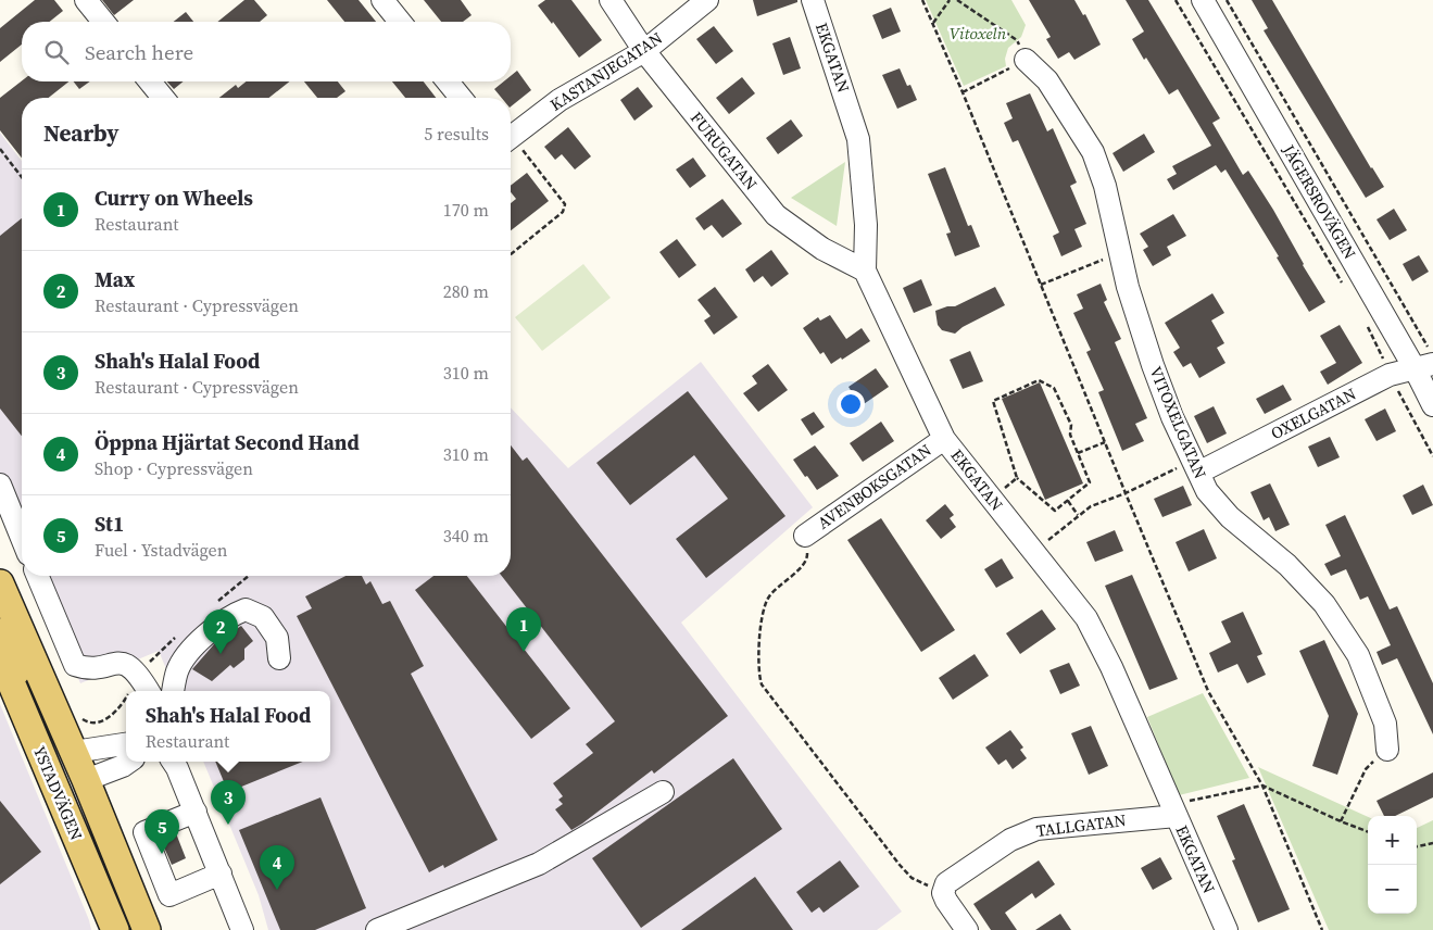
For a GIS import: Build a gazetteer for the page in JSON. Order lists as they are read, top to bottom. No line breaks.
{"streets":{"main road":["YSTADVÄGEN"],"street":["EKGATAN","KASTANJEGATAN","FURUGATAN","JÄGERSROVÄGEN","OXELGATAN","VITOXELGATAN","AVENBOKSGATAN","TALLGATAN"]},"crossings":[["EKGATAN","FURUGATAN"],["EKGATAN","AVENBOKSGATAN"],["EKGATAN","TALLGATAN"],["KASTANJEGATAN","FURUGATAN"],["JÄGERSROVÄGEN","OXELGATAN"],["OXELGATAN","VITOXELGATAN"]],"parks":["Vitoxeln"],"page":{"search":"Search here","heading":["Nearby","5 results"],"list":[{"mark":"1","name":"Curry on Wheels","note":"Restaurant","value":"170 m"},{"mark":"2","name":"Max","note":"Restaurant · Cypressvägen","value":"280 m"},{"mark":"3","name":"Shah's Halal Food","note":"Restaurant · Cypressvägen","value":"310 m"},{"mark":"4","name":"Öppna Hjärtat Second Hand","note":"Shop · Cypressvägen","value":"310 m"},{"mark":"5","name":"St1","note":"Fuel · Ystadvägen","value":"340 m"}],"pins":["1","2","3","5","4"],"popup":["Shah's Halal Food","Restaurant"],"map_buttons":["+","−"]}}
